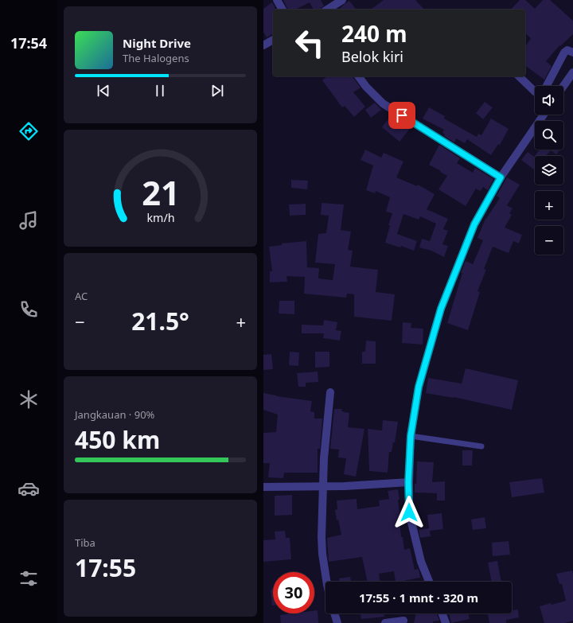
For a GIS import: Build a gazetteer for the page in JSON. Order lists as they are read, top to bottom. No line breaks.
{"page":{"tabs":"17:54","turn":["240 m","Belok kiri"],"song":["Night Drive","The Halogens"],"map_buttons":["+","−"],"tile":["AC",["Jangkauan · 90%","450 km"],["Tiba","17:55"]],"heat":["−","21.5°","+"],"limit":"30","trip":"17:55 · 1 mnt · 320 m","gauge":["21","km/h"]}}
